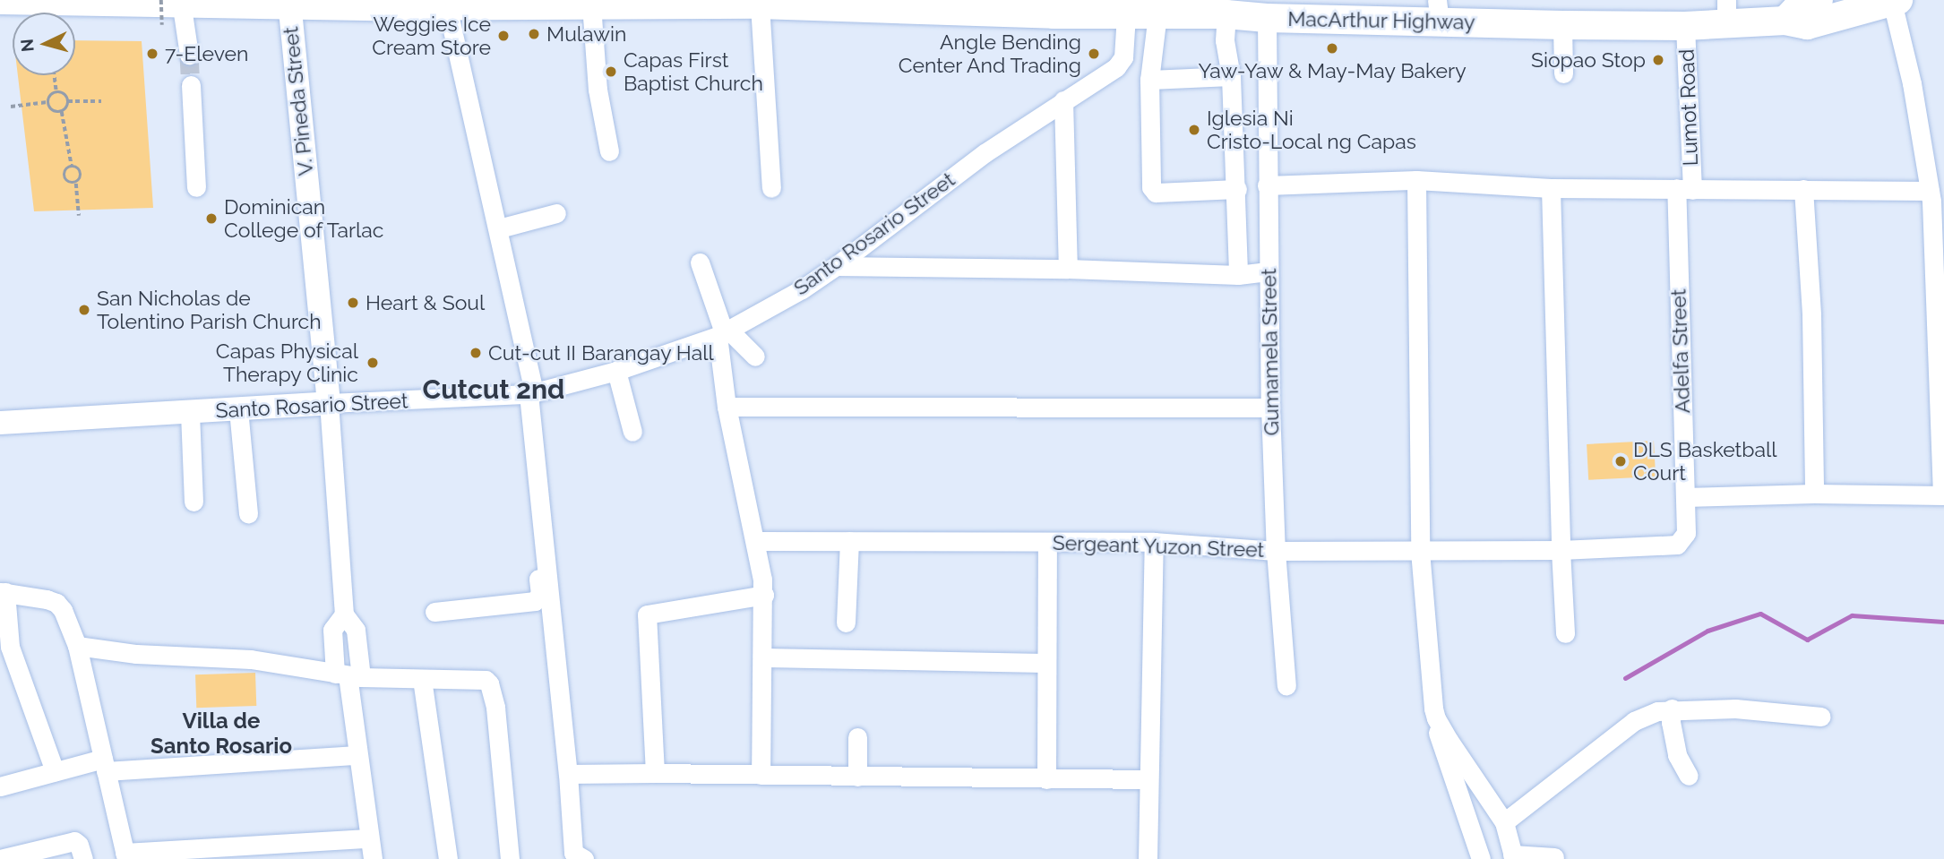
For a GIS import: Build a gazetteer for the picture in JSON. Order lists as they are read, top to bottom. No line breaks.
{"streets":{"highway":["MacArthur Highway"],"main road":["V. Pineda Street","Santo Rosario Street"],"street":["Lumot Road","Adelfa Street","Gumamela Street","Sergeant Yuzon Street"]},"crossings":[["MacArthur Highway","V. Pineda Street"],["MacArthur Highway","Lumot Road"],["MacArthur Highway","Santo Rosario Street"],["MacArthur Highway","Gumamela Street"],["V. Pineda Street","Santo Rosario Street"],["Lumot Road","Adelfa Street"],["Adelfa Street","Sergeant Yuzon Street"],["Gumamela Street","Sergeant Yuzon Street"]],"districts":["Cutcut 2nd","Villa de Santo Rosario"],"places":["Mulawin","Weggies Ice Cream Store","Yaw-Yaw & May-May Bakery","7-Eleven","Angle Bending Center And Trading","Siopao Stop","Capas First Baptist Church","Iglesia Ni Cristo-Local ng Capas","Dominican College of Tarlac","Heart & Soul","San Nicholas de Tolentino Parish Church","Cut-cut II Barangay Hall","Capas Physical Therapy Clinic","DLS Basketball Court"],"north":"left"}
